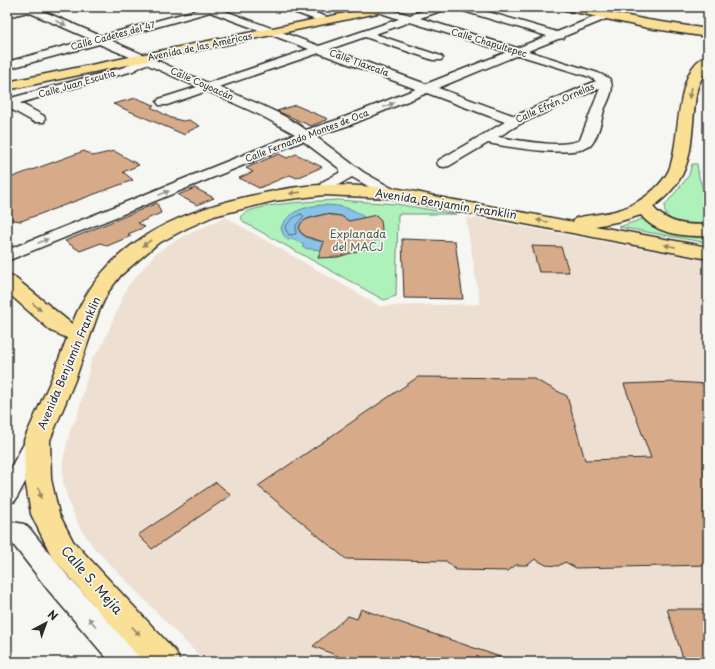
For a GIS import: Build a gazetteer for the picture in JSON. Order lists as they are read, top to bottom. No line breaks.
{"streets":{"main road":["Avenida de las Américas","Avenida Benjamín Franklin","Calle S. Mejía"],"street":["Calle Cadetes del 47","Calle Chapultepec","Calle Tlaxcala","Calle Juan Escutia","Calle Coyoacán","Calle Efrén Ornelas","Calle Fernando Montes de Oca"]},"crossings":[["Calle Cadetes del 47","Calle Tlaxcala"],["Calle Cadetes del 47","Calle Coyoacán"],["Calle Chapultepec","Avenida de las Américas"],["Calle Chapultepec","Calle Efrén Ornelas"],["Calle Chapultepec","Calle Fernando Montes de Oca"],["Avenida de las Américas","Calle Tlaxcala"],["Avenida de las Américas","Calle Juan Escutia"],["Avenida de las Américas","Calle Coyoacán"],["Calle Tlaxcala","Calle Efrén Ornelas"],["Calle Tlaxcala","Calle Fernando Montes de Oca"],["Calle Juan Escutia","Calle Coyoacán"],["Calle Coyoacán","Calle Fernando Montes de Oca"],["Calle Coyoacán","Avenida Benjamín Franklin"],["Avenida Benjamín Franklin","Calle S. Mejía"]],"one_way":["Avenida Benjamín Franklin","Calle S. Mejía"],"parks":["Explanada del MACJ"],"north":"top right"}
